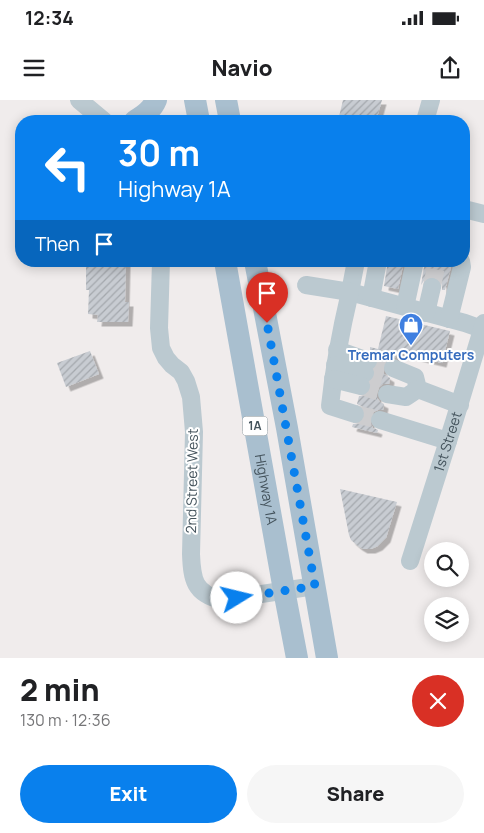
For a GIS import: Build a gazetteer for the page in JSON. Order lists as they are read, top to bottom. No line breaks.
{"streets":{"main road":["1A","Highway 1A"],"street":["1st Street","2nd Street West"]},"crossings":[["1A","2nd Street West"],["2nd Street West","Highway 1A"]],"places":{"shop":["Tremar Computers"]},"page":{"status":"12:34","header":"Navio","turn":["30 m","Highway 1A"],"then":"Then","heading":["2 min","130 m · 12:36"],"buttons":["Exit","Share"]}}
